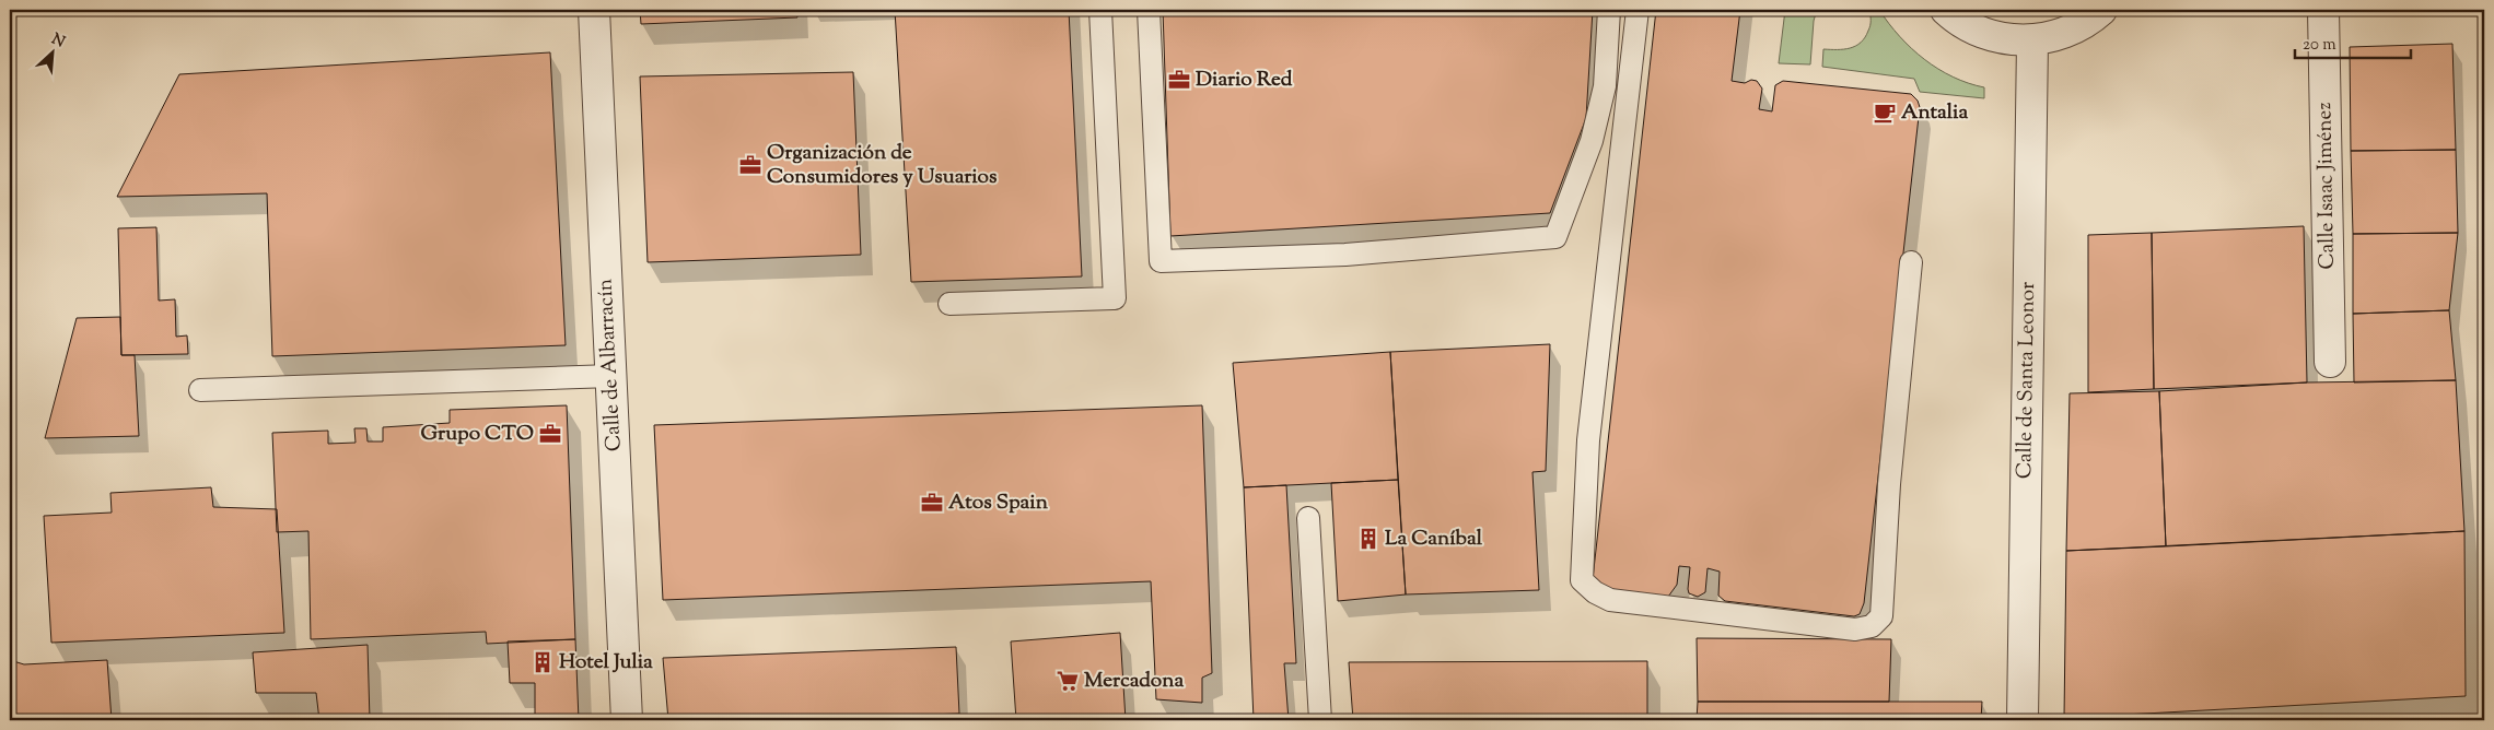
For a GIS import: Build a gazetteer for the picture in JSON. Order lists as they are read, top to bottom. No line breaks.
{"streets":{"street":["Calle Isaac Jiménez","Calle de Albarracín","Calle de Santa Leonor"]},"places":{"office":["Diario Red","Organización de Consumidores y Usuarios","Grupo CTO","Atos Spain"],"cafe":["Antalia"],"building":["La Caníbal","Hotel Julia"],"supermarket":["Mercadona"]},"scale_bar":"20 m","north":"top right"}
